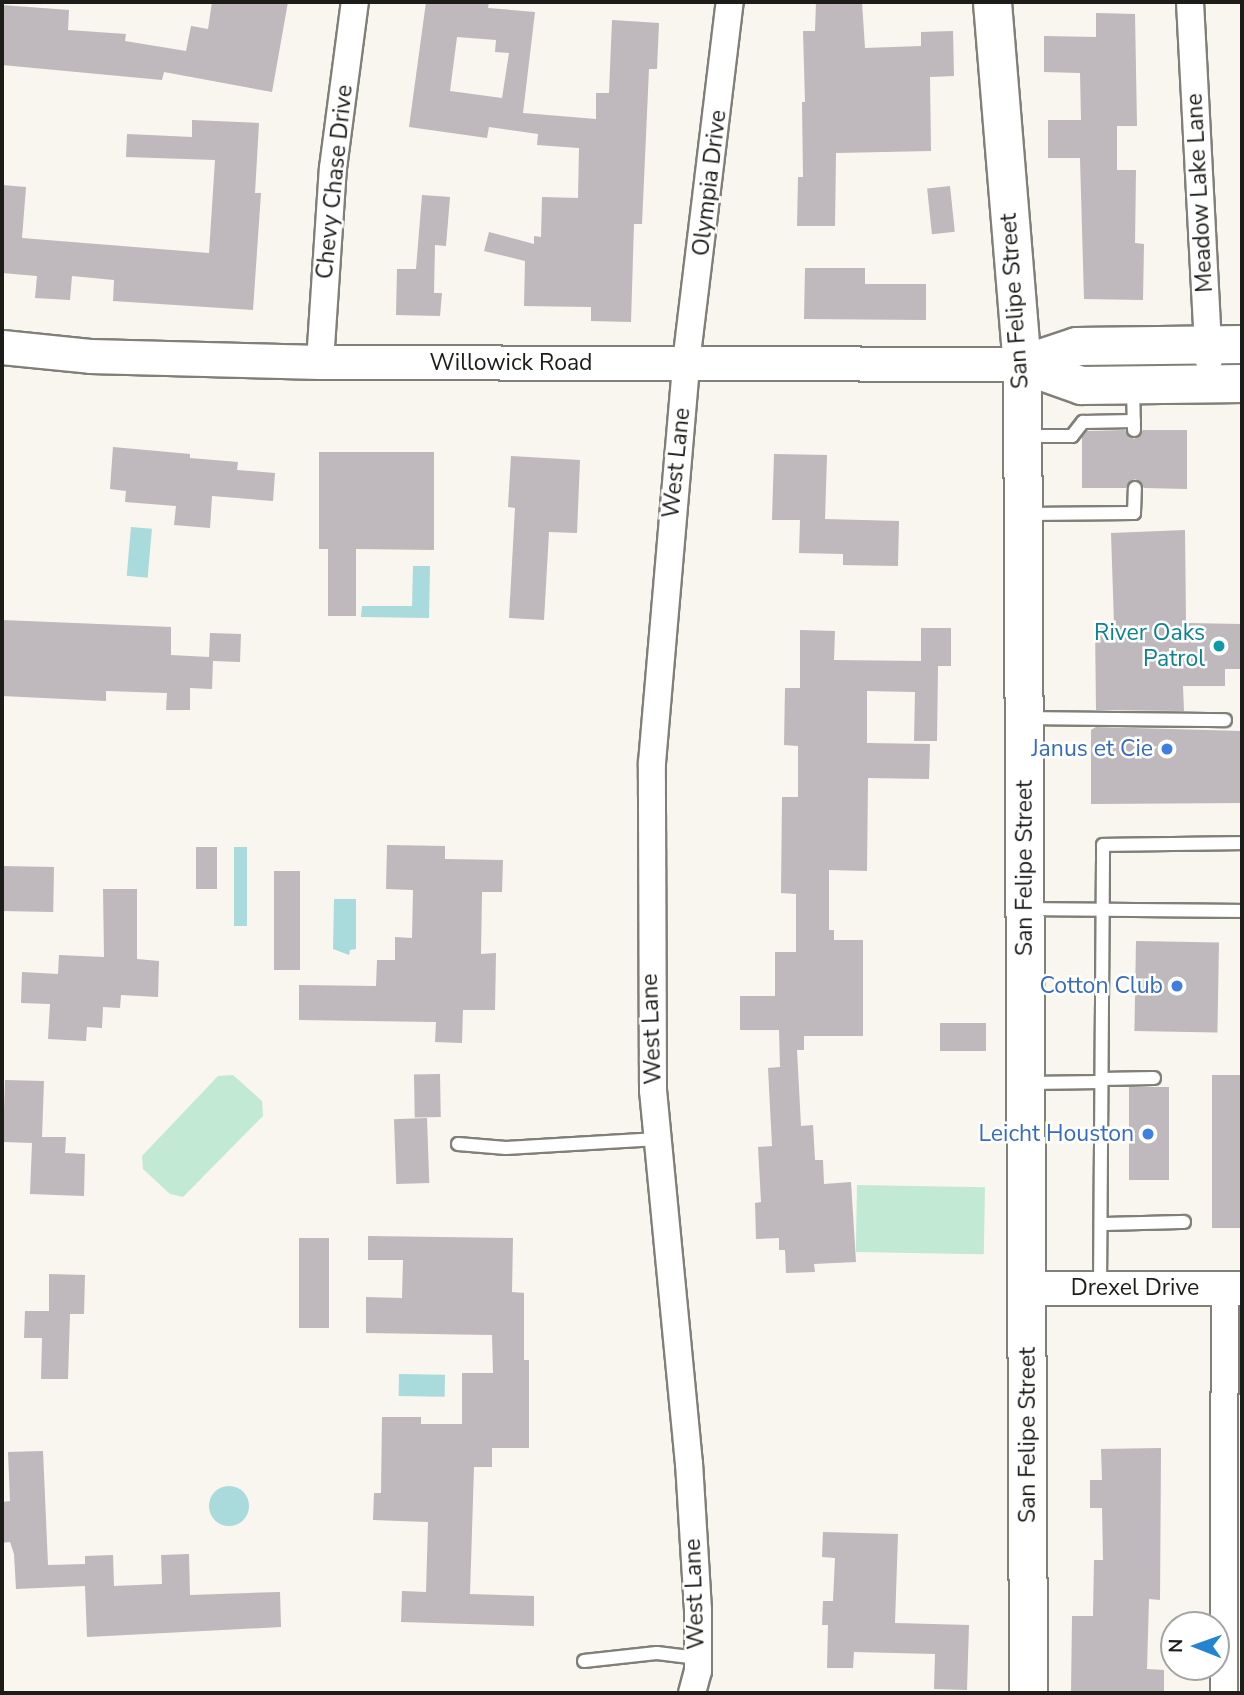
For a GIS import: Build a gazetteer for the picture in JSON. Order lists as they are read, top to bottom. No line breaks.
{"streets":{"main road":["San Felipe Street","Willowick Road"],"street":["Chevy Chase Drive","Olympia Drive","Meadow Lake Lane","West Lane","Drexel Drive"]},"crossings":[["Chevy Chase Drive","Willowick Road"],["Olympia Drive","Willowick Road"],["Olympia Drive","West Lane"],["Meadow Lake Lane","Willowick Road"],["San Felipe Street","Willowick Road"],["San Felipe Street","Drexel Drive"],["Willowick Road","West Lane"]],"places":["River Oaks Patrol","Janus et Cie","Cotton Club","Leicht Houston"],"north":"left"}
